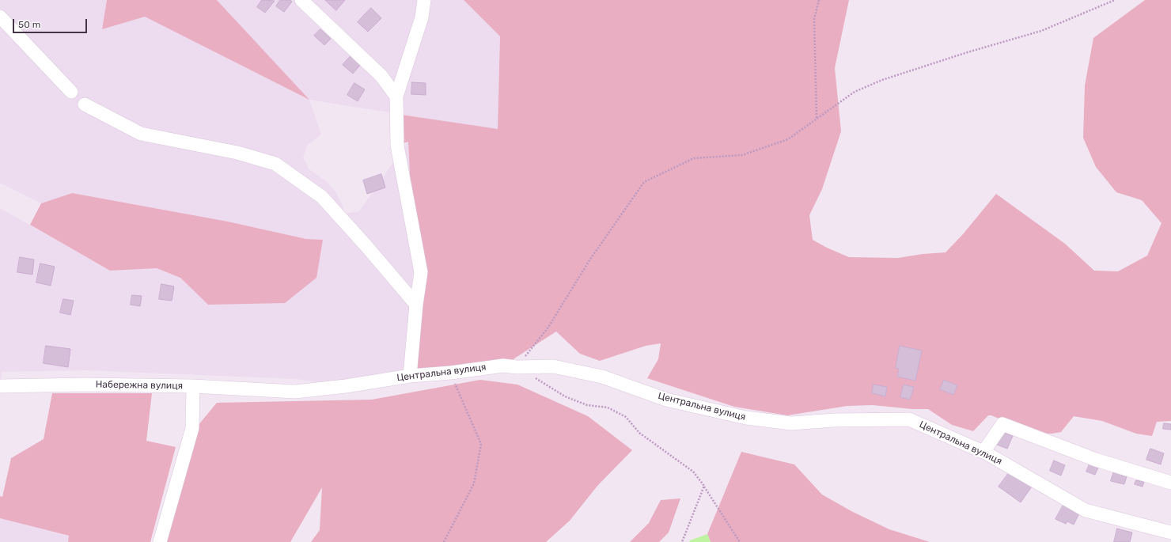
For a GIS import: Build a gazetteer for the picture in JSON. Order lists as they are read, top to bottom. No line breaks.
{"streets":{"street":["Центральна вулиця","Набережна вулиця"]},"crossings":[["Центральна вулиця","Набережна вулиця"]],"scale_bar":"50 m"}
